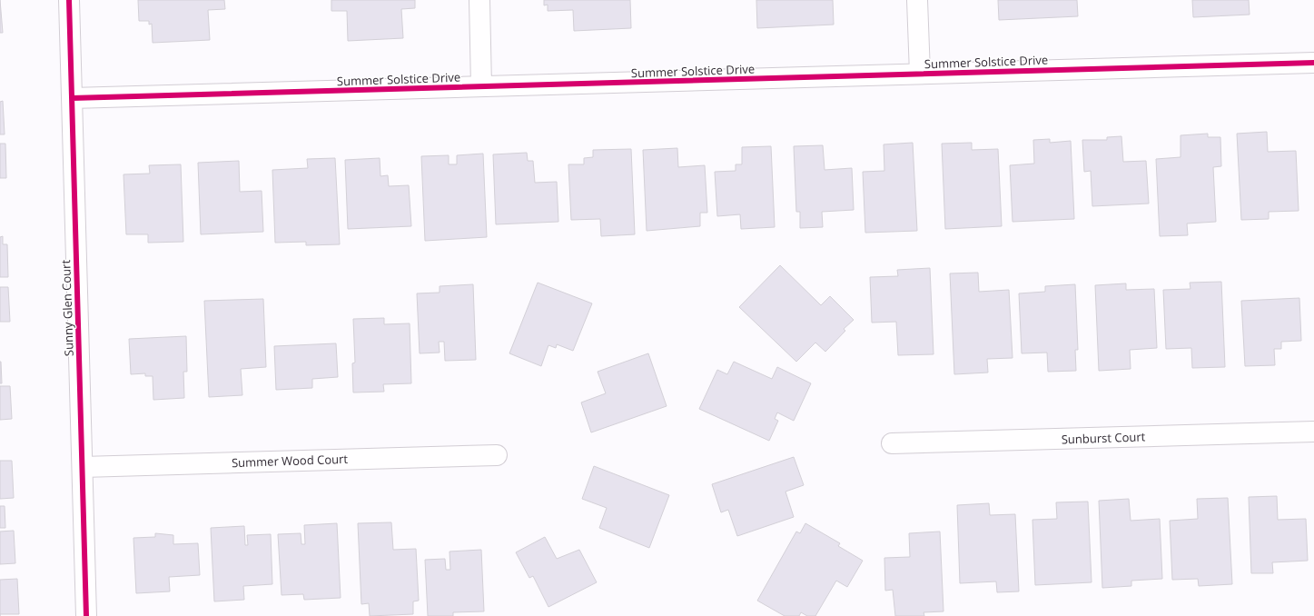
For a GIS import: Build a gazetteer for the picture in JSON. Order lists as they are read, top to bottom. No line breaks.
{"streets":{"street":["Summer Solstice Drive","Sunny Glen Court","Sunburst Court","Summer Wood Court"]},"crossings":[["Summer Solstice Drive","Sunny Glen Court"],["Sunny Glen Court","Summer Wood Court"]]}
